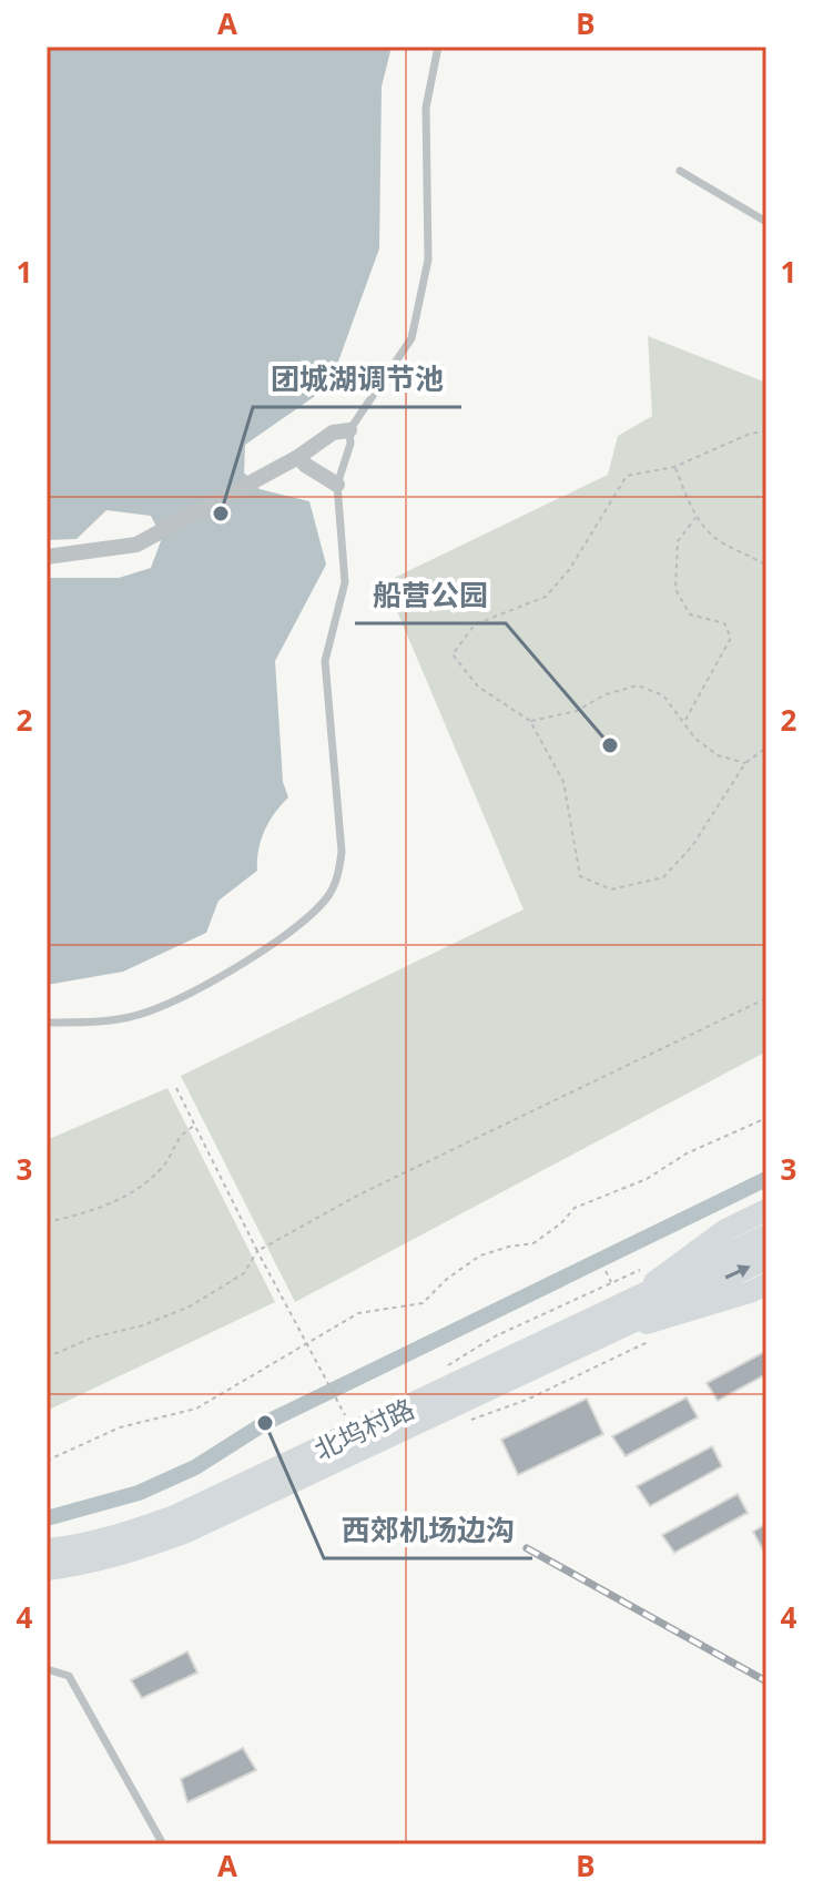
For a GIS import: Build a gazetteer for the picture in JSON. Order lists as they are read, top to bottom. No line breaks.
{"streets":{"main road":["北坞村路"]},"places":["团城湖调节池","船营公园","西郊机场边沟"],"grid":{"columns":["A","B"],"rows":["1","2","3","4"]}}
